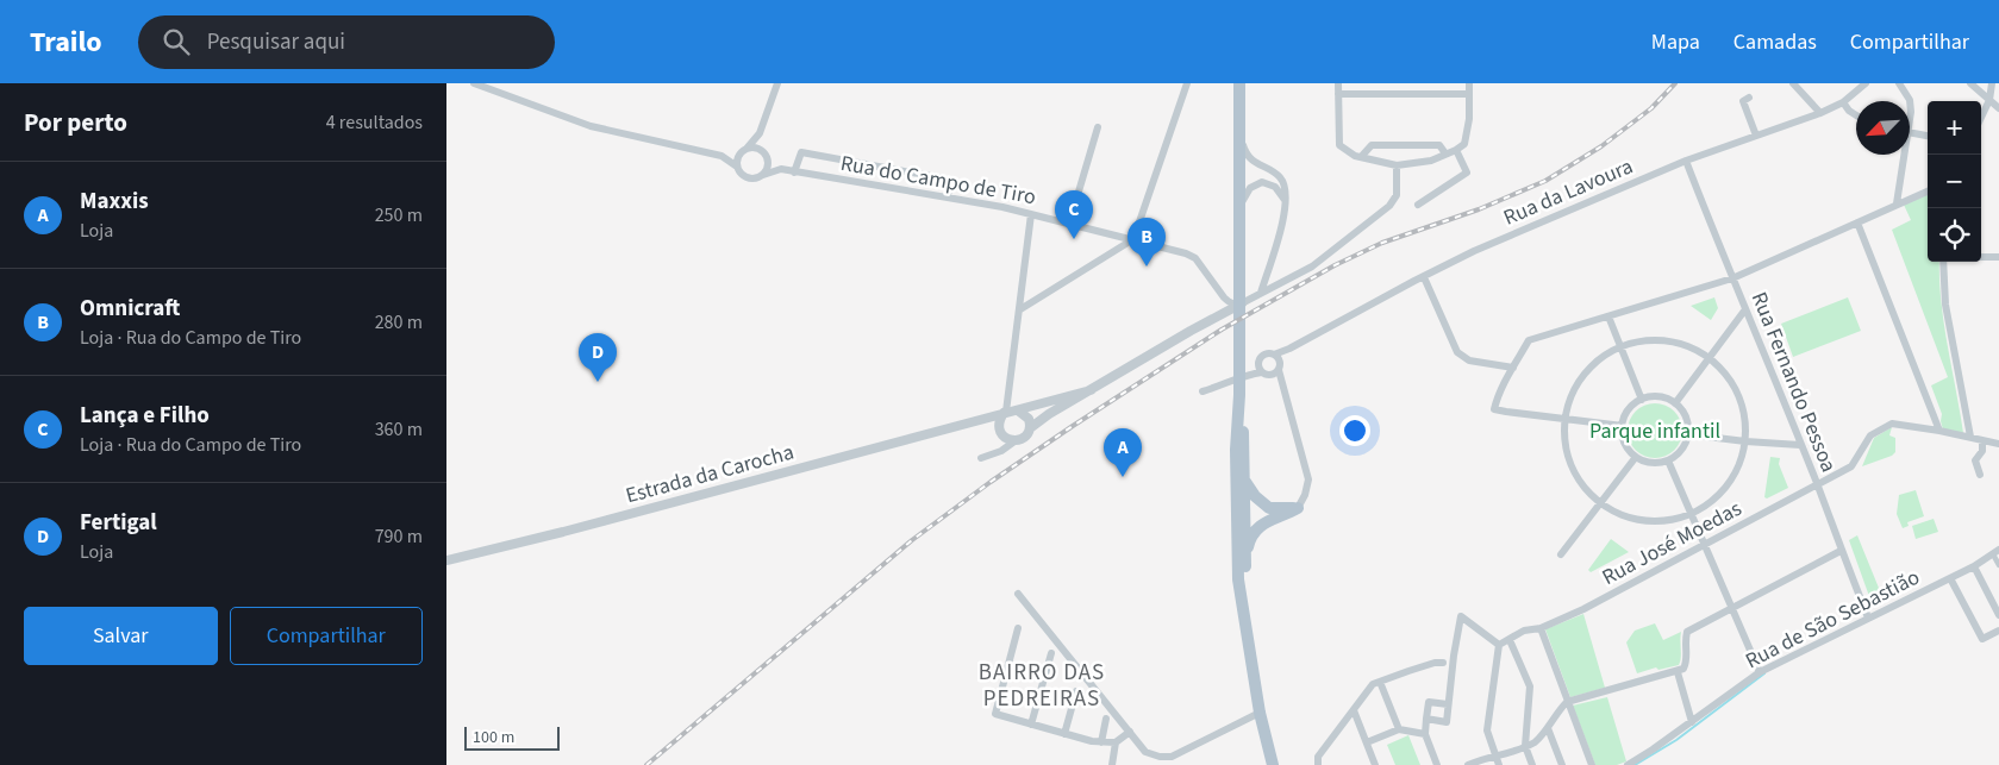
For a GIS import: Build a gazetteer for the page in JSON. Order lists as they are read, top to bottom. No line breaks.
{"streets":{"street":["Rua do Campo de Tiro","Rua da Lavoura","Rua Fernando Pessoa","Estrada da Carocha","Rua José Moedas","Rua de São Sebastião"]},"crossings":[["Rua da Lavoura","Rua Fernando Pessoa"],["Rua Fernando Pessoa","Rua José Moedas"],["Rua Fernando Pessoa","Rua de São Sebastião"]],"districts":["BAIRRO DAS PEDREIRAS"],"parks":["Parque infantil"],"scale_bar":"100 m","north":"bottom left","page":{"header":"Trailo","search":"Pesquisar aqui","nav":["Mapa","Camadas","Compartilhar"],"heading":["Por perto","4 resultados"],"map_buttons":["+","−"],"list":[{"mark":"A","name":"Maxxis","note":"Loja","value":"250 m"},{"mark":"B","name":"Omnicraft","note":"Loja · Rua do Campo de Tiro","value":"280 m"},{"mark":"C","name":"Lança e Filho","note":"Loja · Rua do Campo de Tiro","value":"360 m"},{"mark":"D","name":"Fertigal","note":"Loja","value":"790 m"}],"pins":["C","B","D","A"],"buttons":["Salvar","Compartilhar"],"scale":"100 m"}}
